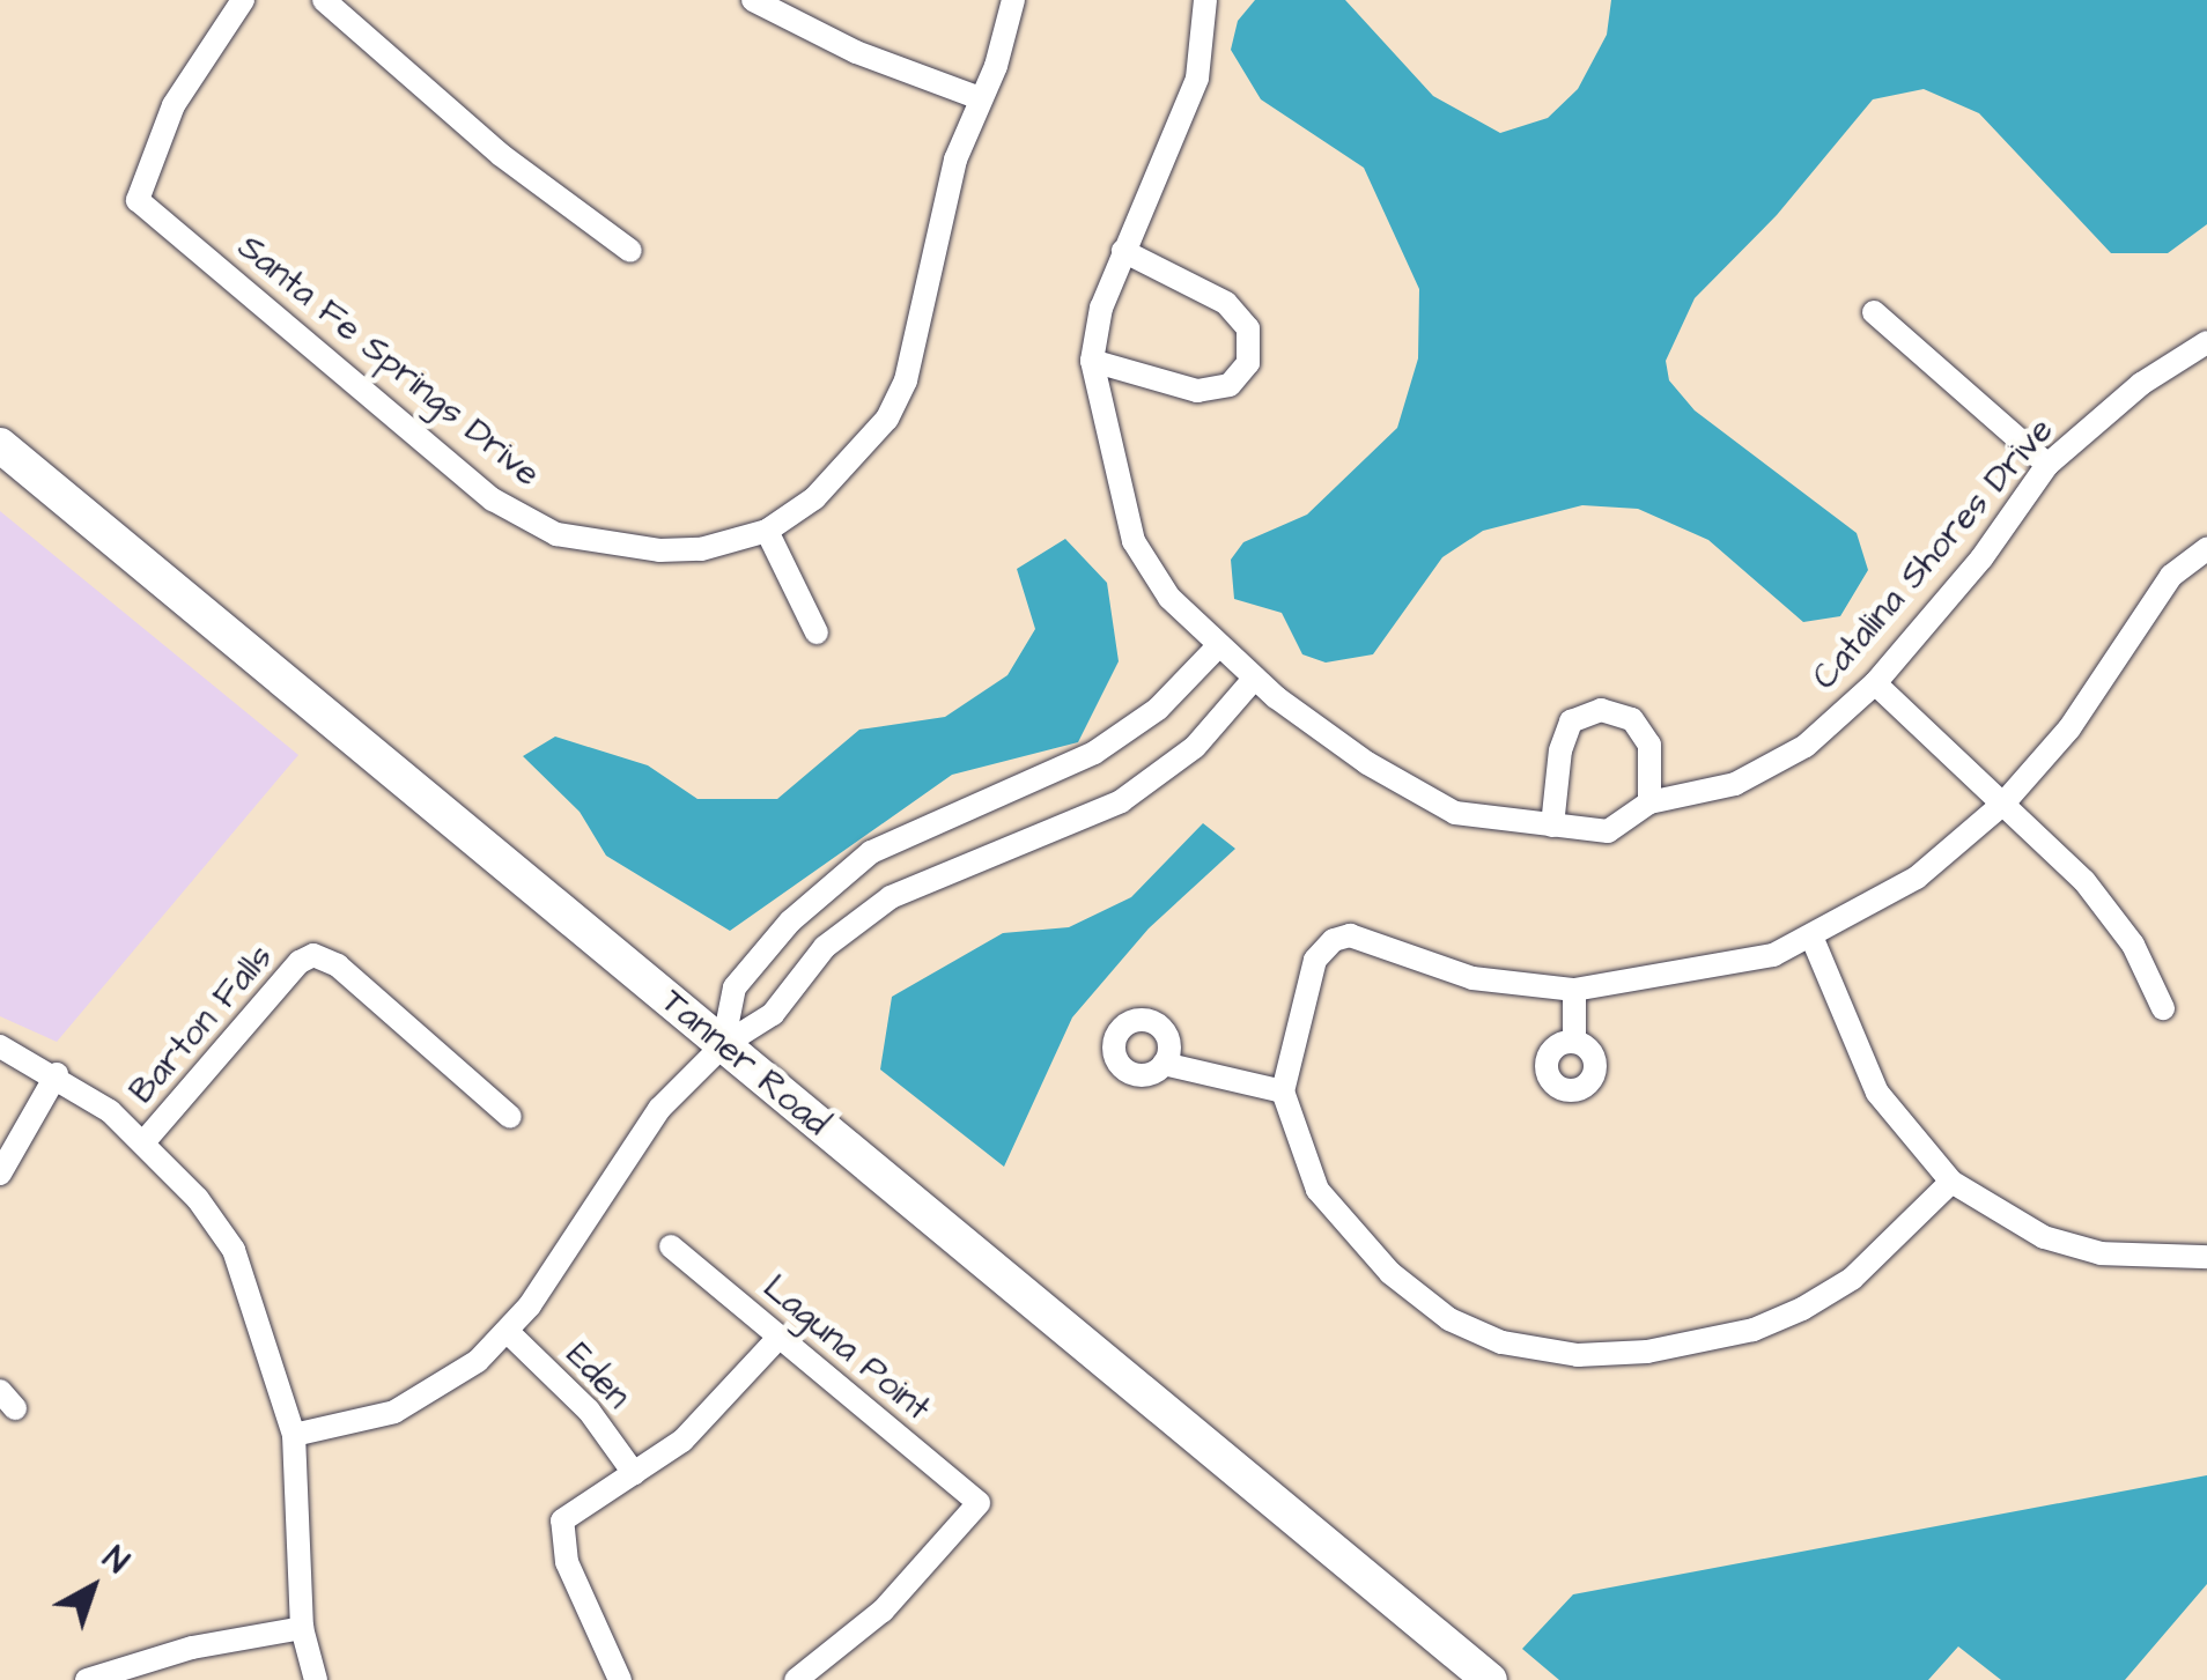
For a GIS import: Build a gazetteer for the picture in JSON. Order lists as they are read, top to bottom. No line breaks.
{"streets":{"main road":["Tanner Road"],"street":["Santa Fe Springs Drive","Catalina Shores Drive","Barton Falls","Laguna Point","Eden"]},"north":"top right"}
